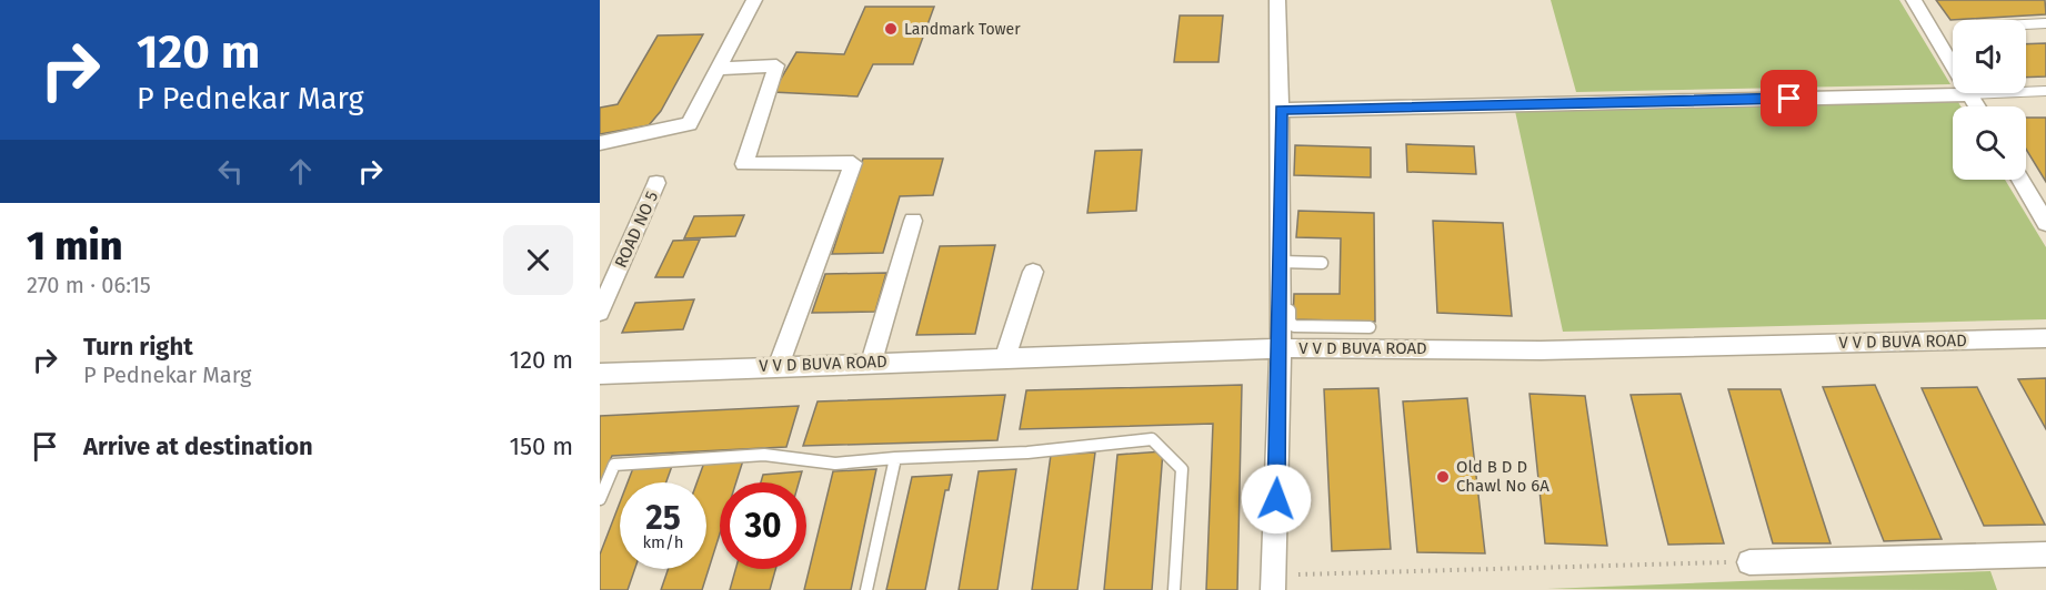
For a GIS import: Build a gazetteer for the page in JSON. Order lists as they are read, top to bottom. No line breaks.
{"streets":{"street":["ROAD NO 5","V V D BUVA ROAD"]},"places":["Landmark Tower","Old B D D Chawl No 6A"],"page":{"turn":["120 m","P Pednekar Marg"],"heading":["1 min","270 m · 06:15"],"list":[{"name":"Turn right","note":"P Pednekar Marg","value":"120 m"},{"name":"Arrive at destination","value":"150 m"}],"speed":"25 km/h","limit":"30"}}
